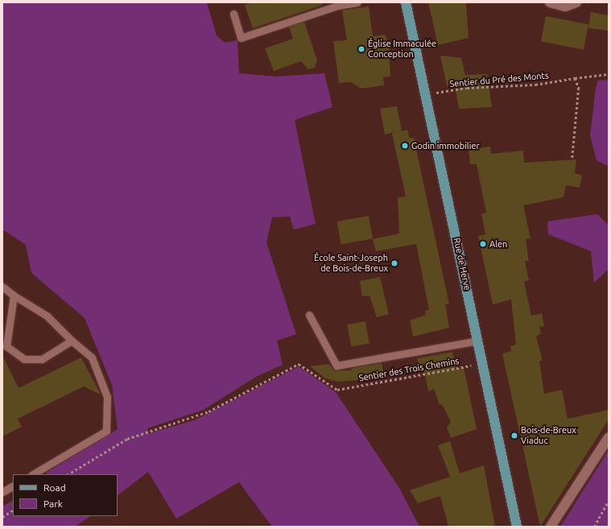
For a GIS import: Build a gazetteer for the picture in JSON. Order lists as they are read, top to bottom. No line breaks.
{"streets":{"main road":["Rue de Herve"],"path":["Sentier du Pré des Monts","Sentier des Trois Chemins"]},"crossings":[["Sentier du Pré des Monts","Rue de Herve"],["Rue de Herve","Sentier des Trois Chemins"]],"places":["Église Immaculée Conception","Godin immobilier","Alen","École Saint-Joseph de Bois-de-Breux","Bois-de-Breux Viaduc"],"legend":["Road","Park"]}
